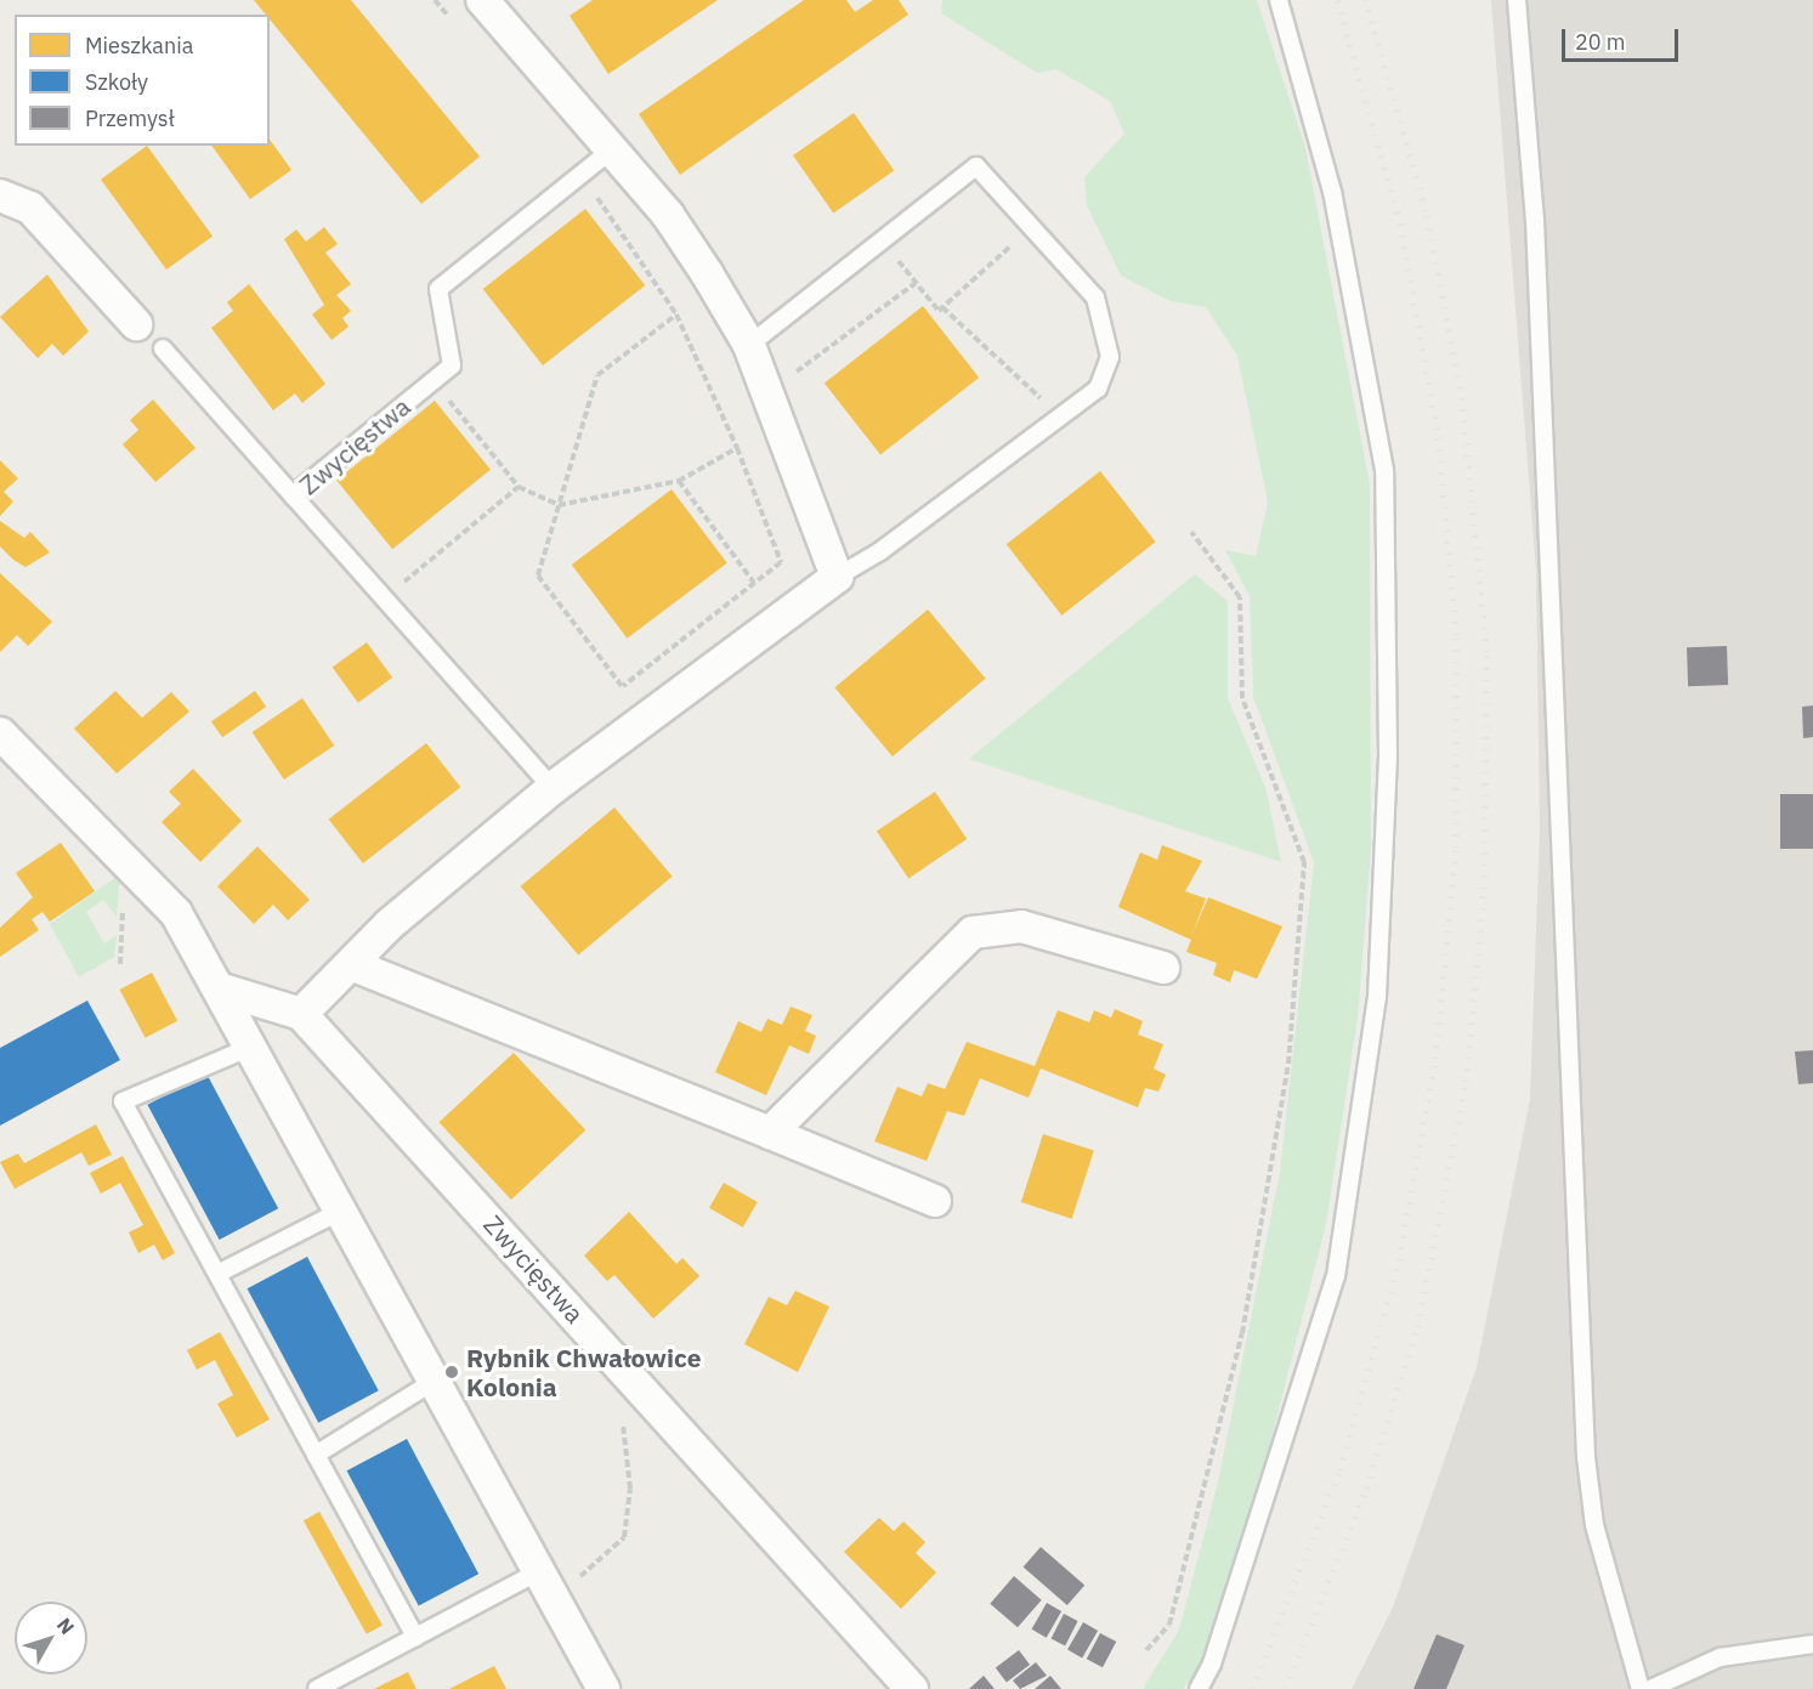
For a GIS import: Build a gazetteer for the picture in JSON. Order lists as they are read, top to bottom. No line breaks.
{"streets":{"street":["Zwycięstwa"]},"places":["Rybnik Chwałowice Kolonia"],"legend":["Mieszkania","Szkoły","Przemysł"],"scale_bar":"20 m","north":"top right"}
